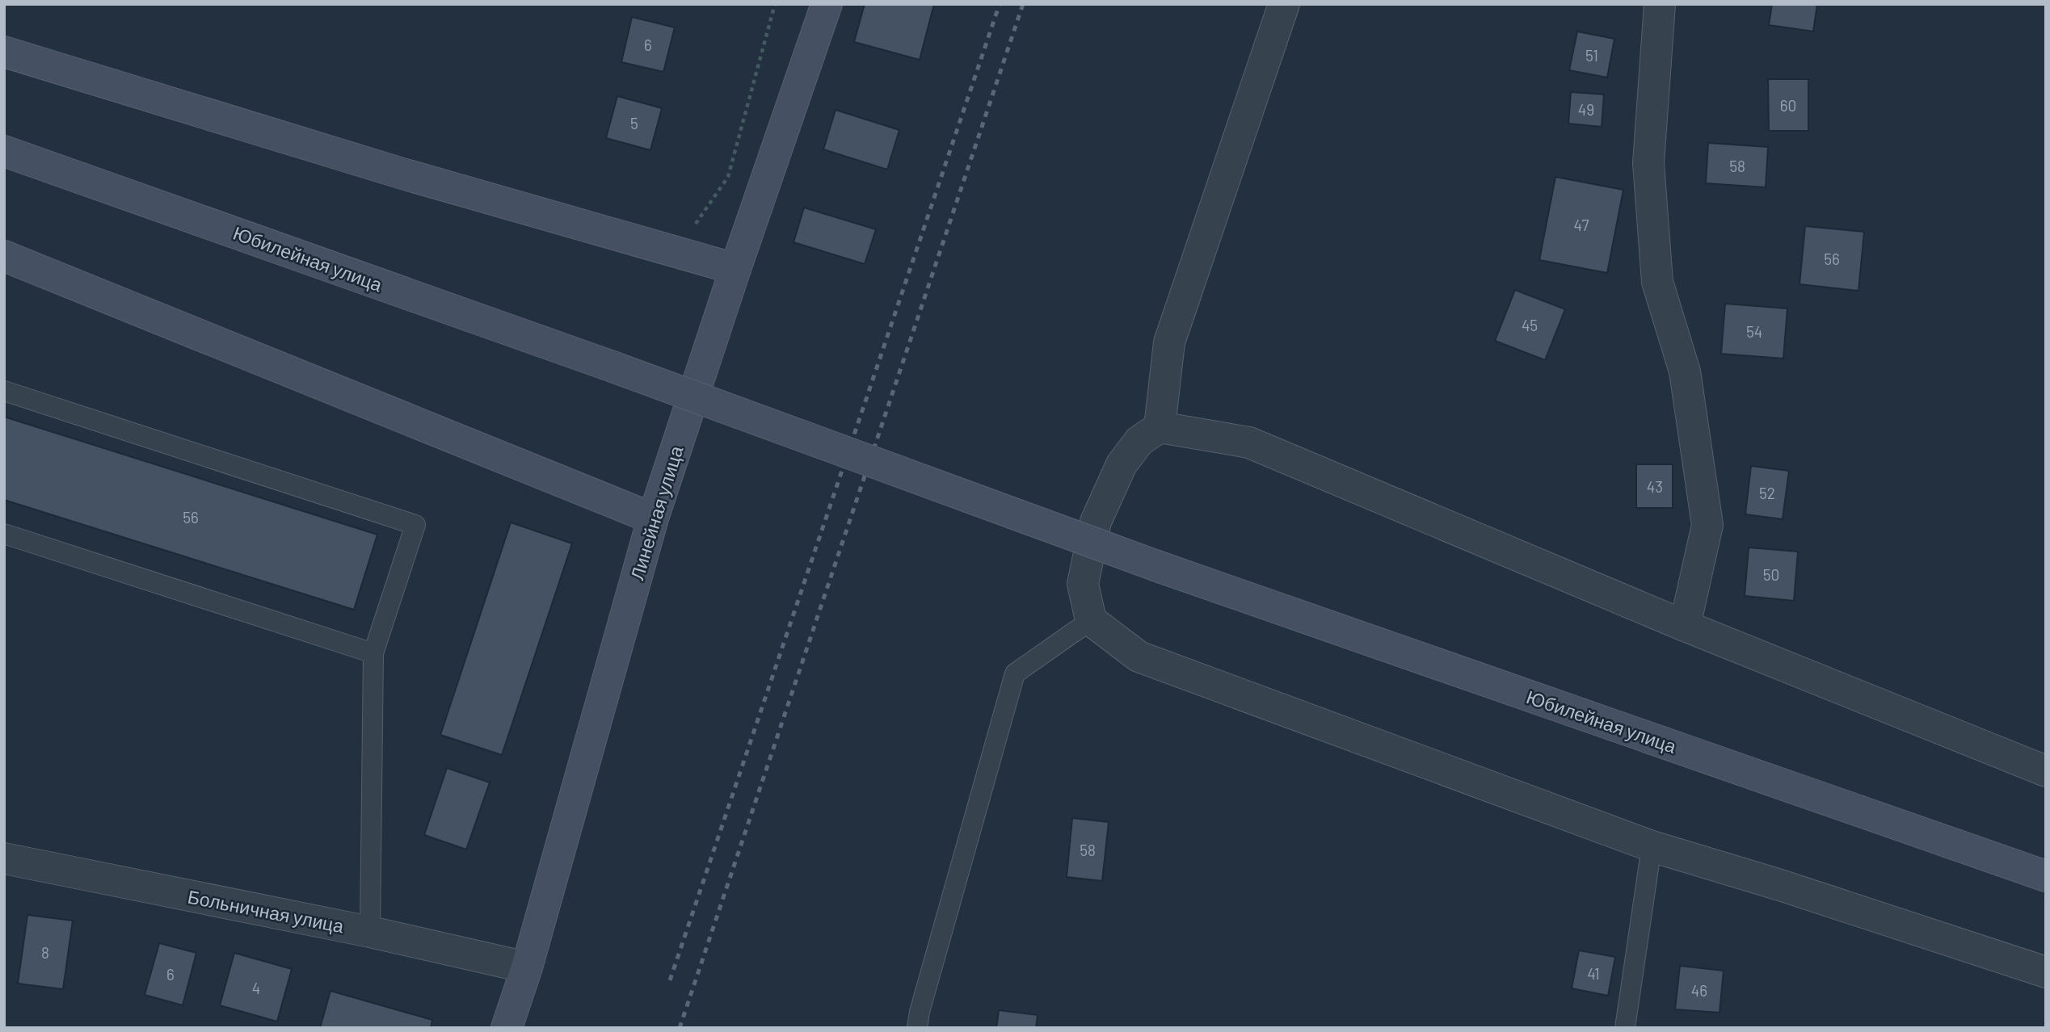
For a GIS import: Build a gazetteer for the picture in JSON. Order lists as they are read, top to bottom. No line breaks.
{"streets":{"main road":["Юбилейная улица","Линейная улица"],"street":["Больничная улица"]},"crossings":[["Линейная улица","Больничная улица"]],"house_numbers":["6","51","60","49","5","58","47","56","45","54","43","52","56","50","58","8","41","6","4","46"]}
